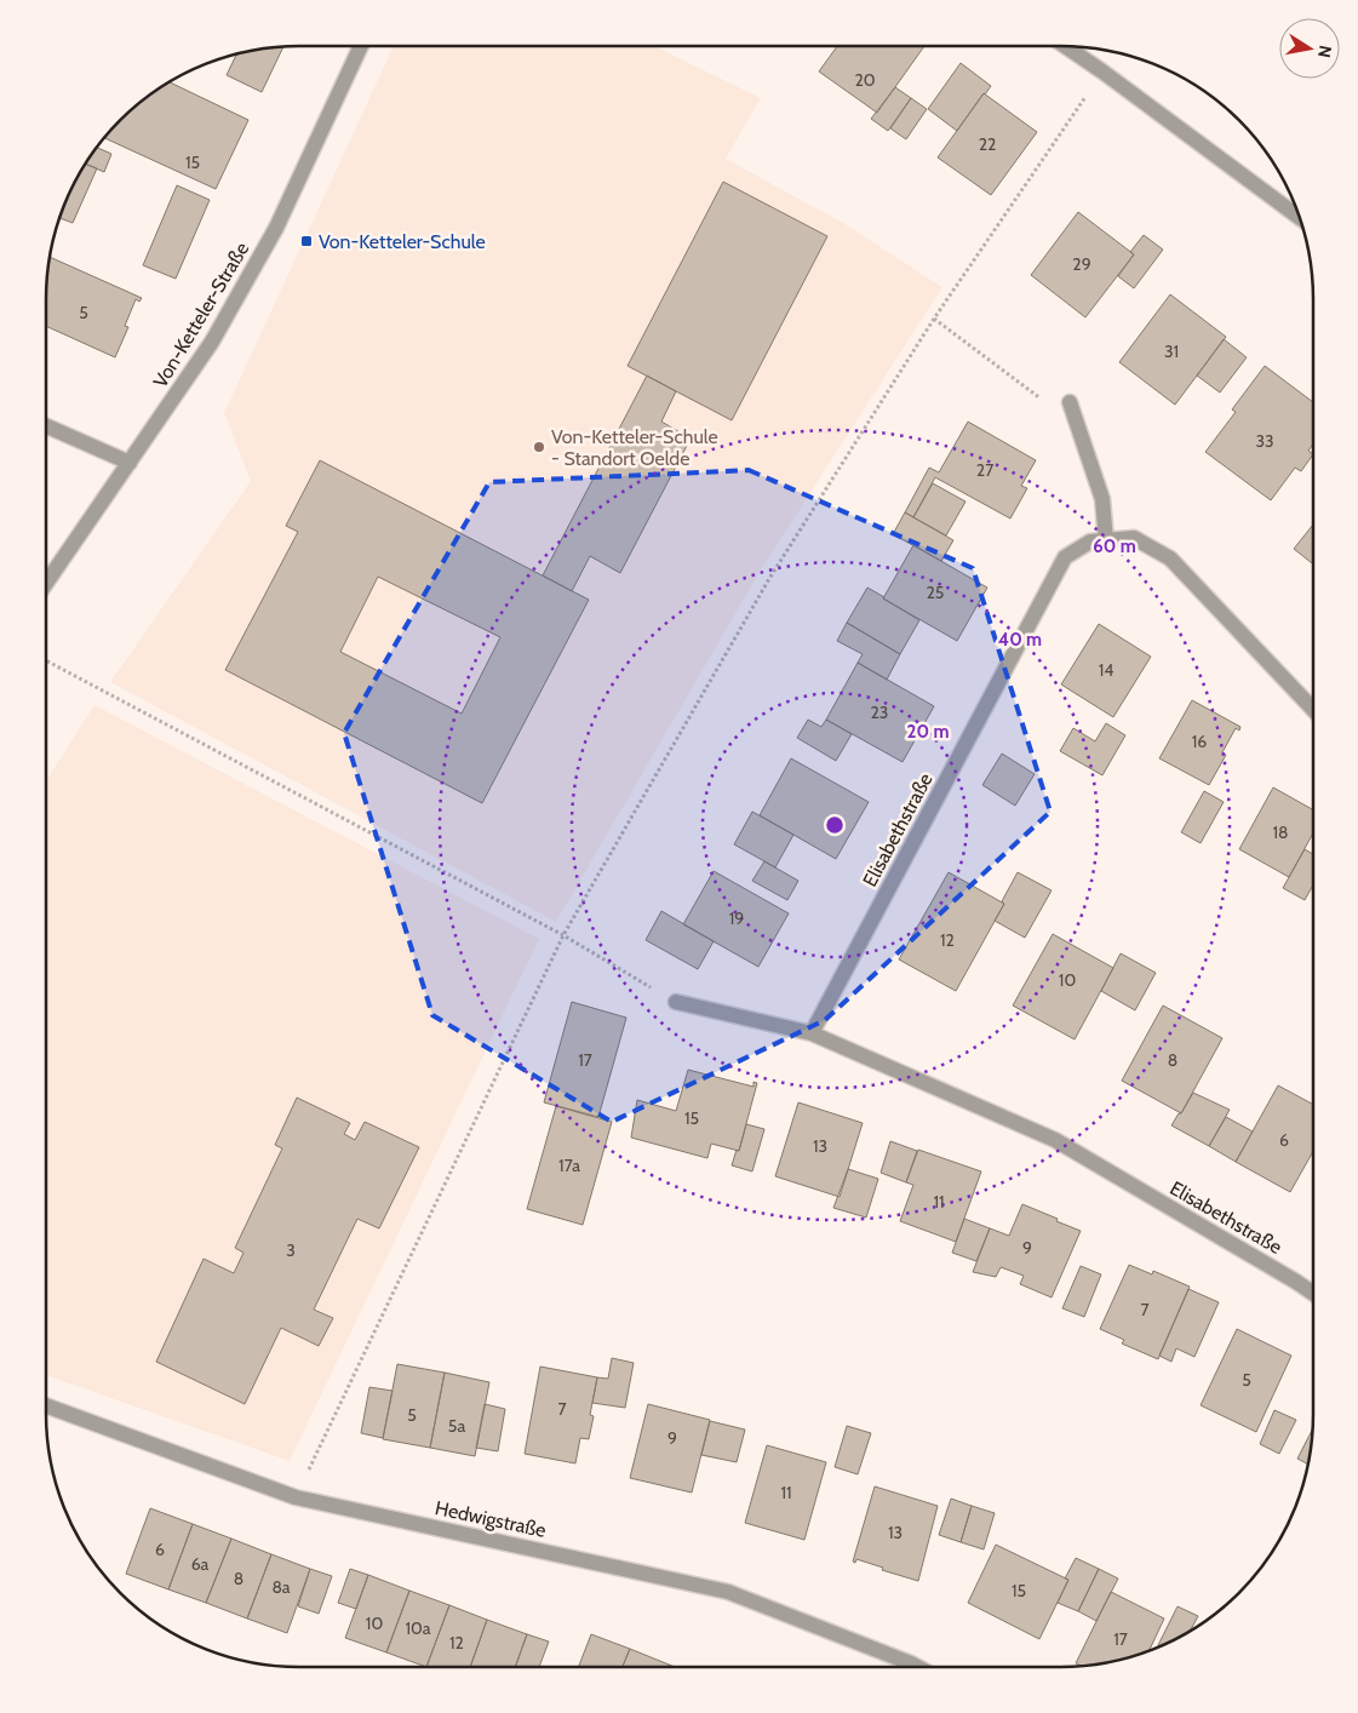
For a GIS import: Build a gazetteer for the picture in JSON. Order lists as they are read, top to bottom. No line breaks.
{"streets":{"street":["Von-Ketteler-Straße","Elisabethstraße","Hedwigstraße"]},"places":{"transit":["Von-Ketteler-Schule"],"other":["Von-Ketteler-Schule - Standort Oelde"]},"house_numbers":["20","22","15","29","5","31","33","27","25","14","23","16","18","19","12","10","17","8","15","6","13","17a","11","9","3","7","5","7","5","5a","9","11","13","6","6a","8","8a","15","10","10a","17","12"],"north":"right","rings":["60 m","40 m","20 m"]}
